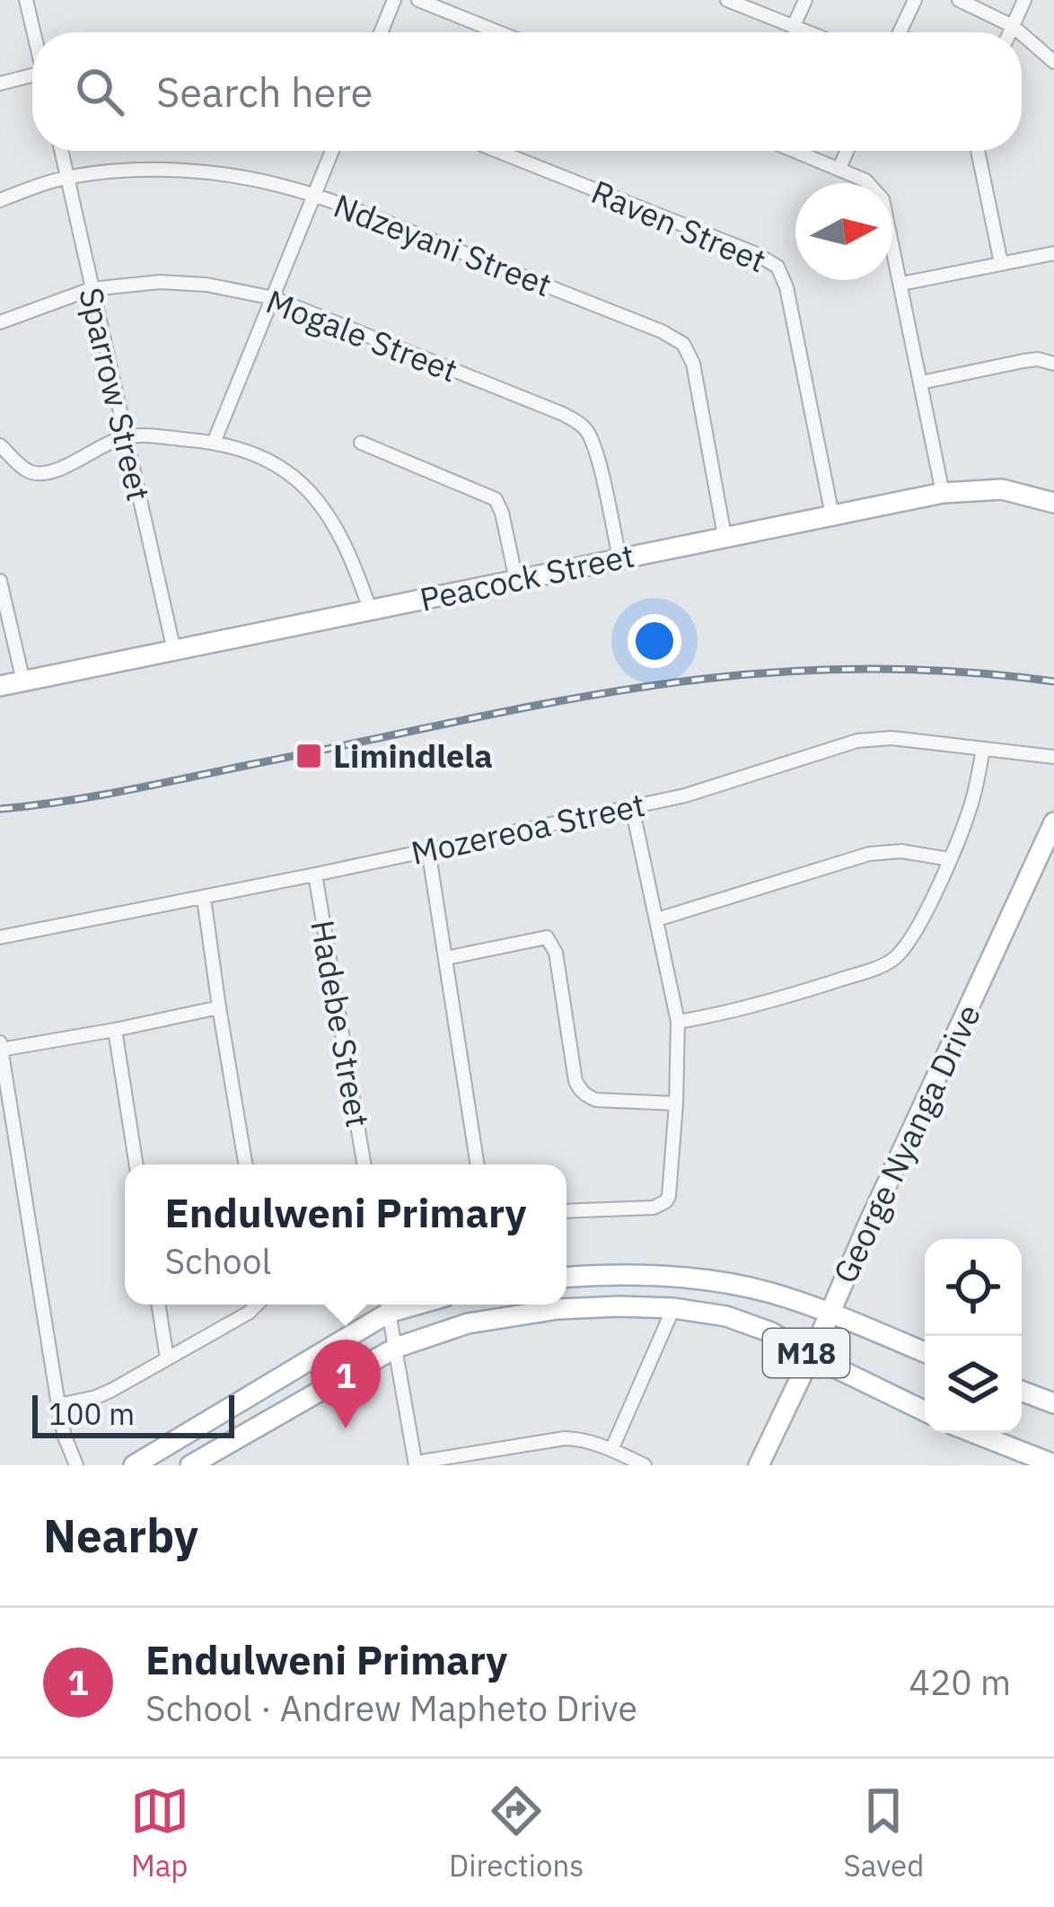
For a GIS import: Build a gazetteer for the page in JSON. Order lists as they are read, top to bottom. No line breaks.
{"streets":{"street":["Raven Street","Ndzeyani Street","Mogale Street","Sparrow Street","Peacock Street","Mozereoa Street","Hadebe Street","George Nyanga Drive","M18"]},"crossings":[["Raven Street","Peacock Street"],["Ndzeyani Street","Sparrow Street"],["Ndzeyani Street","Peacock Street"],["Mogale Street","Sparrow Street"],["Mogale Street","Peacock Street"],["Sparrow Street","Peacock Street"],["Mozereoa Street","Hadebe Street"],["George Nyanga Drive","M18"]],"places":{"transit":["Limindlela"]},"scale_bar":"100 m","north":"right","page":{"search":"Search here","popup":["Endulweni Primary","School"],"pins":"1","scale":"100 m","heading":"Nearby","list":[{"mark":"1","name":"Endulweni Primary","note":"School · Andrew Mapheto Drive","value":"420 m"}],"nav":["Map","Directions","Saved"]}}
